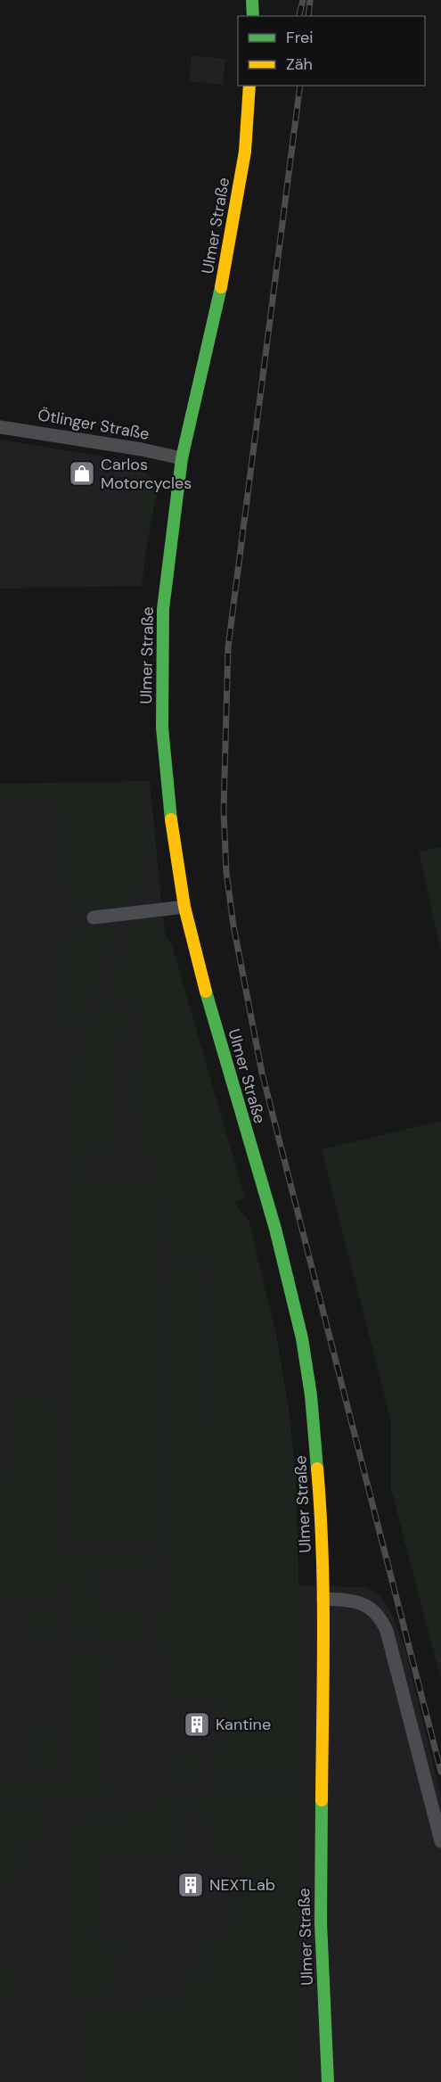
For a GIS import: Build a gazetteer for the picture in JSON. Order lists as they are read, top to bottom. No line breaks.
{"streets":{"main road":["Ulmer Straße"],"street":["Ötlinger Straße"]},"crossings":[["Ulmer Straße","Ötlinger Straße"]],"places":{"shop":["Carlos Motorcycles"],"building":["Kantine","NEXTLab"]},"legend":["Frei","Zäh"]}
